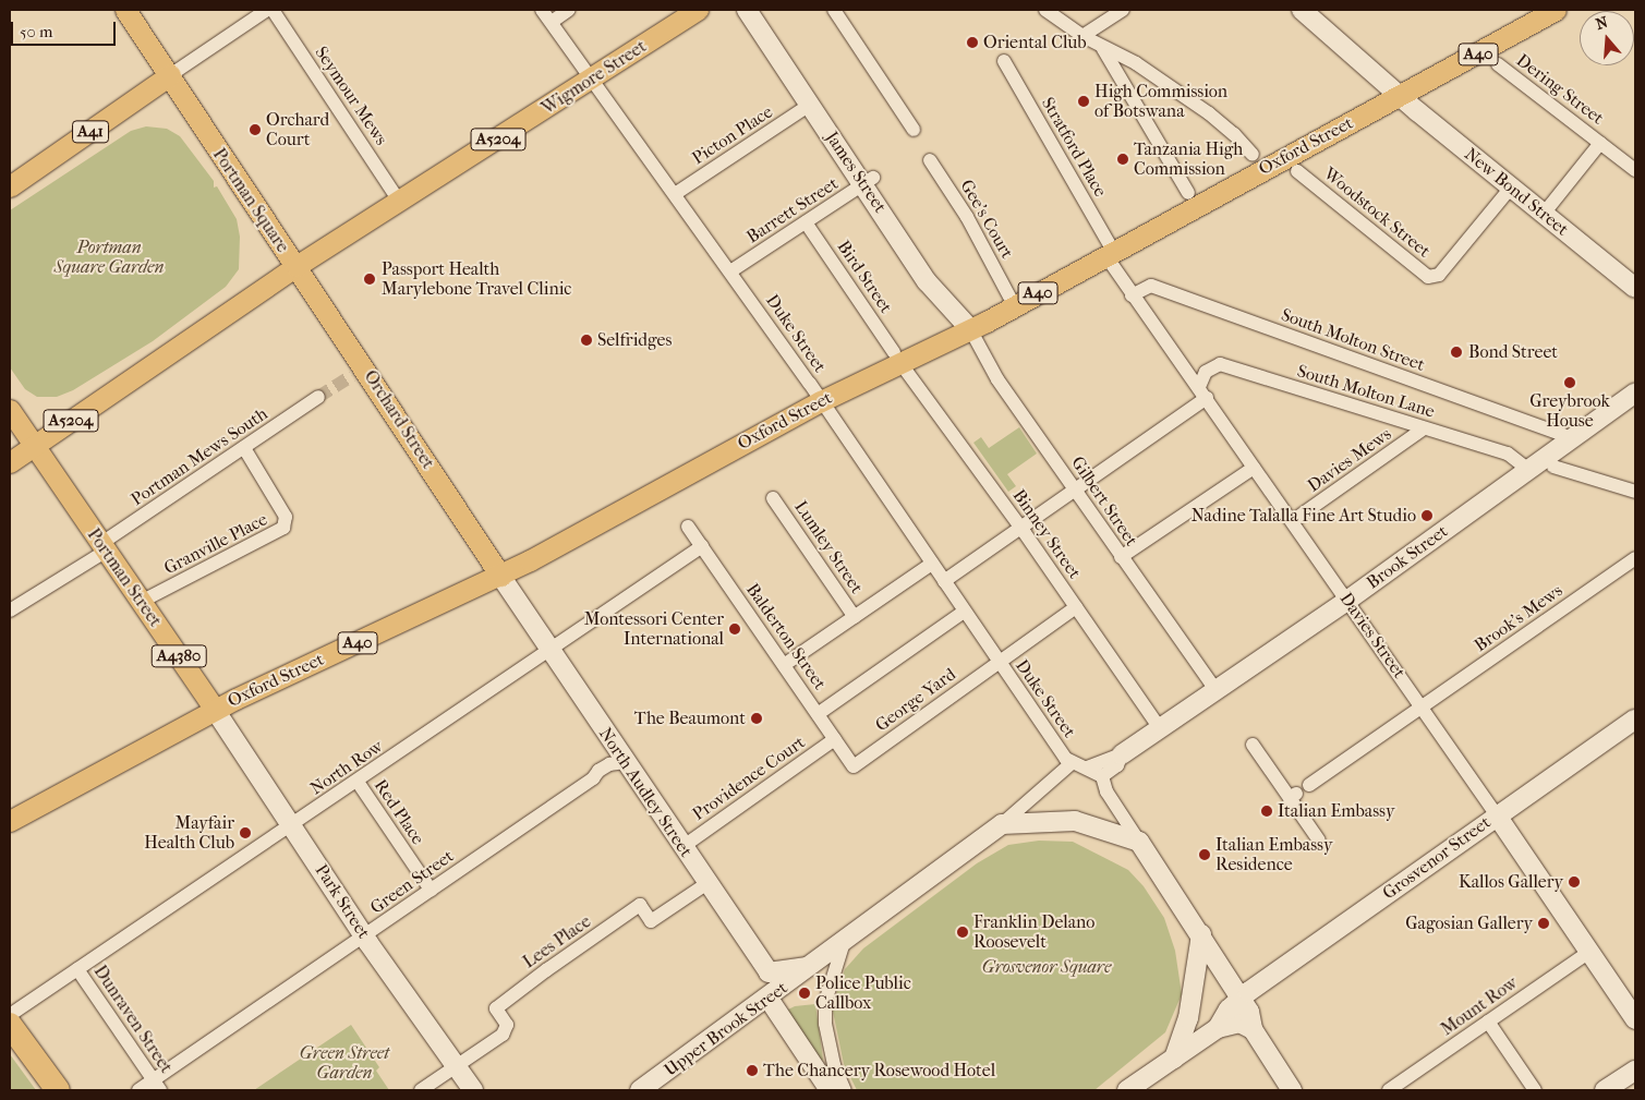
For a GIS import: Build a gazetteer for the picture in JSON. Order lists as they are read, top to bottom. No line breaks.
{"streets":{"main road":["A40","Wigmore Street","A41","A5204","Oxford Street","Portman Square","Orchard Street","Portman Street","A4380"],"street":["Dering Street","Seymour Mews","Picton Place","Stratford Place","James Street","New Bond Street","Barrett Street","Woodstock Street","Gee's Court","Bird Street","Duke Street","South Molton Street","South Molton Lane","Portman Mews South","Davies Mews","Gilbert Street","Binney Street","Granville Place","Lumley Street","Brook Street","Brook's Mews","Davies Street","Balderton Street","George Yard","North Row","Providence Court","North Audley Street","Red Place","Grosvenor Street","Green Street","Park Street","Lees Place","Mount Row","Dunraven Street","Upper Brook Street"]},"crossings":[["Wigmore Street","Seymour Mews"],["Wigmore Street","Portman Square"],["Wigmore Street","Duke Street"],["Wigmore Street","Orchard Street"],["Dering Street","New Bond Street"],["A41","Portman Square"],["Picton Place","James Street"],["Picton Place","Duke Street"],["A5204","Portman Square"],["A5204","Portman Street"],["A5204","A4380"],["Oxford Street","Stratford Place"],["Oxford Street","James Street"],["Oxford Street","New Bond Street"],["Oxford Street","Bird Street"],["Oxford Street","Duke Street"],["Oxford Street","Orchard Street"],["Oxford Street","Gilbert Street"],["Oxford Street","Binney Street"],["Oxford Street","Portman Street"],["Oxford Street","Davies Street"],["Oxford Street","North Audley Street"],["Oxford Street","Park Street"],["Stratford Place","Davies Street"],["James Street","Barrett Street"],["James Street","Gilbert Street"],["New Bond Street","Woodstock Street"],["Portman Square","Orchard Street"],["Portman Square","Portman Street"],["Portman Square","A4380"],["Barrett Street","Bird Street"],["Barrett Street","Duke Street"],["Bird Street","Binney Street"],["Duke Street","South Molton Lane"],["Duke Street","George Yard"],["South Molton Street","Davies Street"],["South Molton Lane","Davies Mews"],["South Molton Lane","Gilbert Street"],["South Molton Lane","Binney Street"],["South Molton Lane","Brook Street"],["South Molton Lane","Davies Street"],["Orchard Street","North Audley Street"],["Portman Mews South","Granville Place"],["Portman Mews South","Portman Street"],["Davies Mews","Davies Street"],["Gilbert Street","Brook Street"],["Binney Street","Brook Street"],["Binney Street","George Yard"],["Granville Place","Portman Street"],["Brook Street","Davies Street"],["Portman Street","A4380"],["Portman Street","Park Street"],["Brook's Mews","Davies Street"],["Davies Street","Grosvenor Street"],["Davies Street","Mount Row"],["Balderton Street","George Yard"],["Balderton Street","North Row"],["Balderton Street","Providence Court"],["North Row","North Audley Street"],["North Row","Red Place"],["North Row","Park Street"],["North Row","Dunraven Street"],["Providence Court","North Audley Street"],["North Audley Street","Green Street"],["North Audley Street","Lees Place"],["North Audley Street","Upper Brook Street"],["Red Place","Green Street"],["Green Street","Park Street"],["Green Street","Dunraven Street"],["Park Street","Lees Place"]],"parks":["Portman Square Garden","Grosvenor Square","Green Street Garden"],"places":["Oriental Club","High Commission of Botswana","Orchard Court","Tanzania High Commission","Passport Health Marylebone Travel Clinic","Selfridges","Bond Street","Greybrook House","Nadine Talalla Fine Art Studio","Montessori Center International","The Beaumont","Italian Embassy","Mayfair Health Club","Italian Embassy Residence","Kallos Gallery","Gagosian Gallery","Franklin Delano Roosevelt","Police Public Callbox","The Chancery Rosewood Hotel"],"scale_bar":"50 m","north":"top"}
